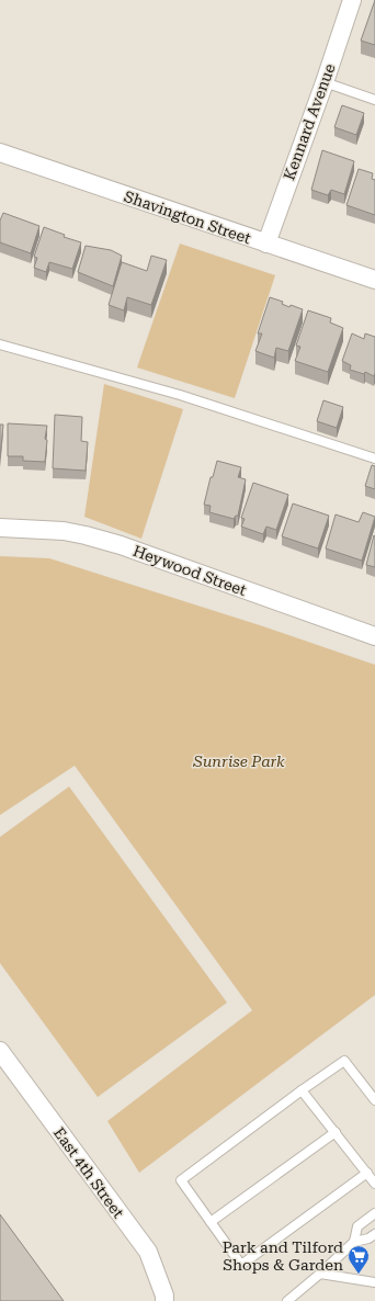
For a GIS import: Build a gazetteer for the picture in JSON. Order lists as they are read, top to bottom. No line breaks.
{"streets":{"street":["Kennard Avenue","Shavington Street","Heywood Street","East 4th Street"]},"crossings":[["Kennard Avenue","Shavington Street"]],"parks":["Sunrise Park"],"places":{"supermarket":["Park and Tilford Shops & Garden"]}}
